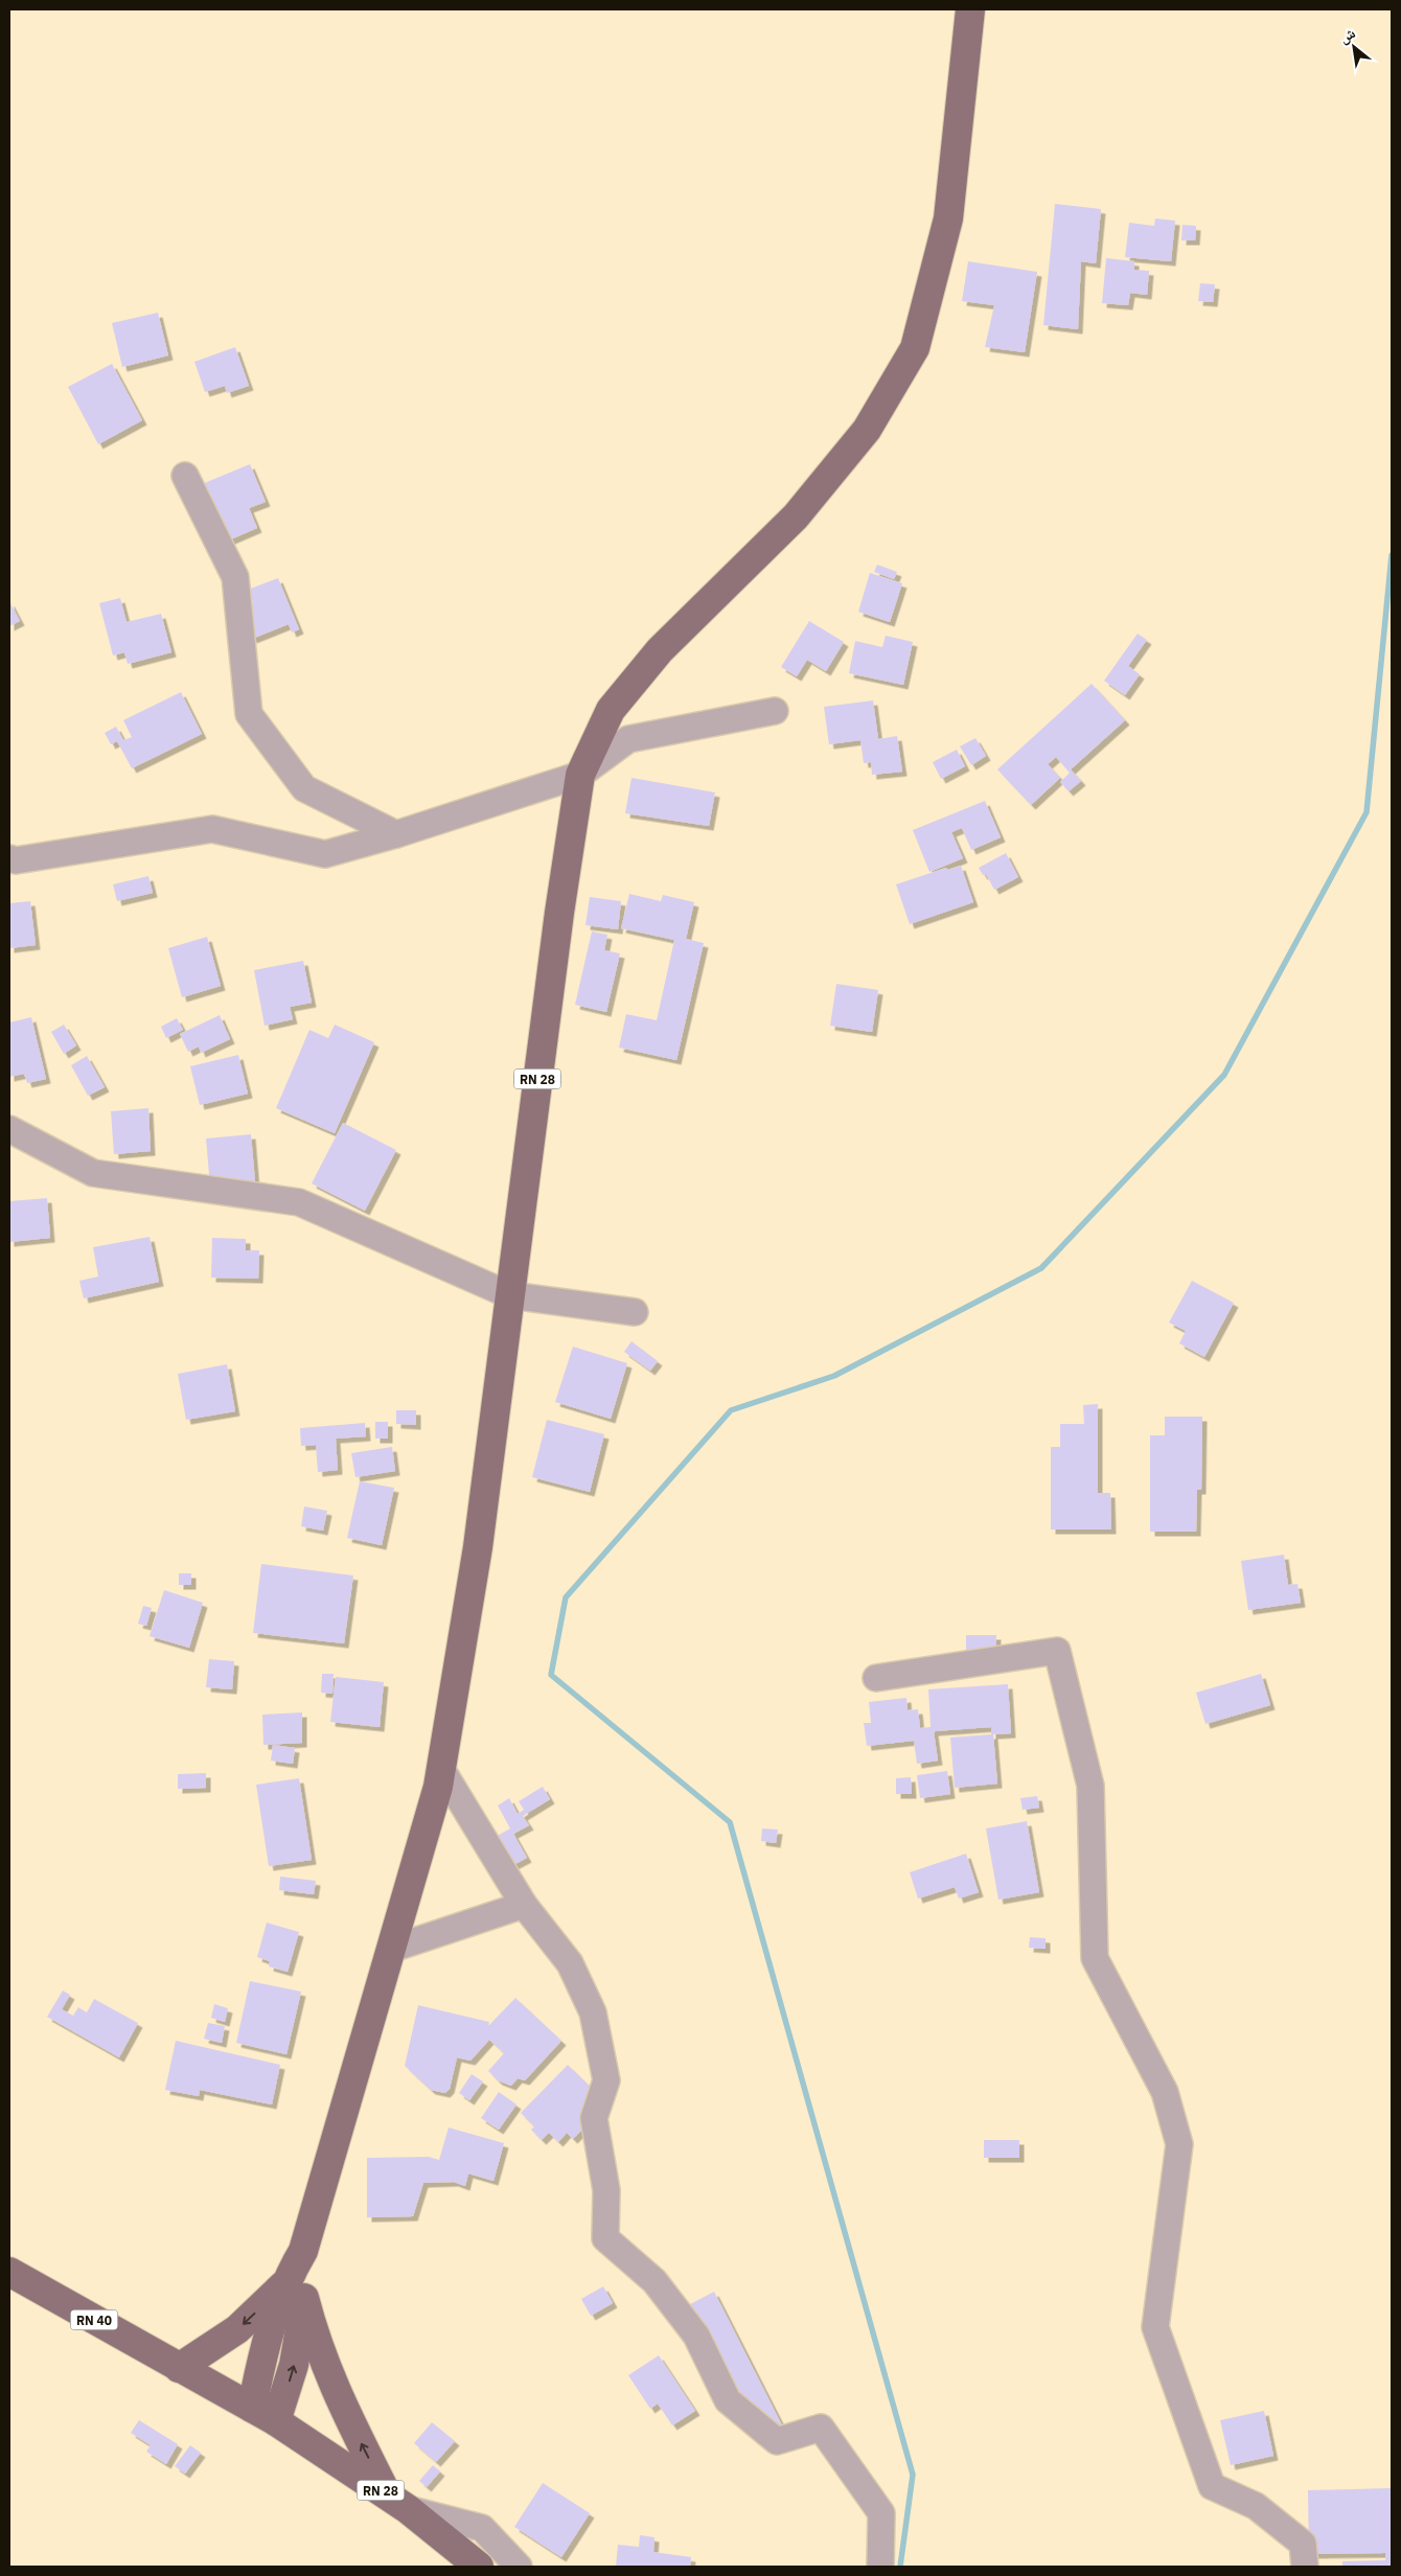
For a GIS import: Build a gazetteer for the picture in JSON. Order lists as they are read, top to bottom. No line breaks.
{"streets":{"main road":["RN 28","RN 40"]},"crossings":[["RN 28","RN 40"]],"north":"top left"}
